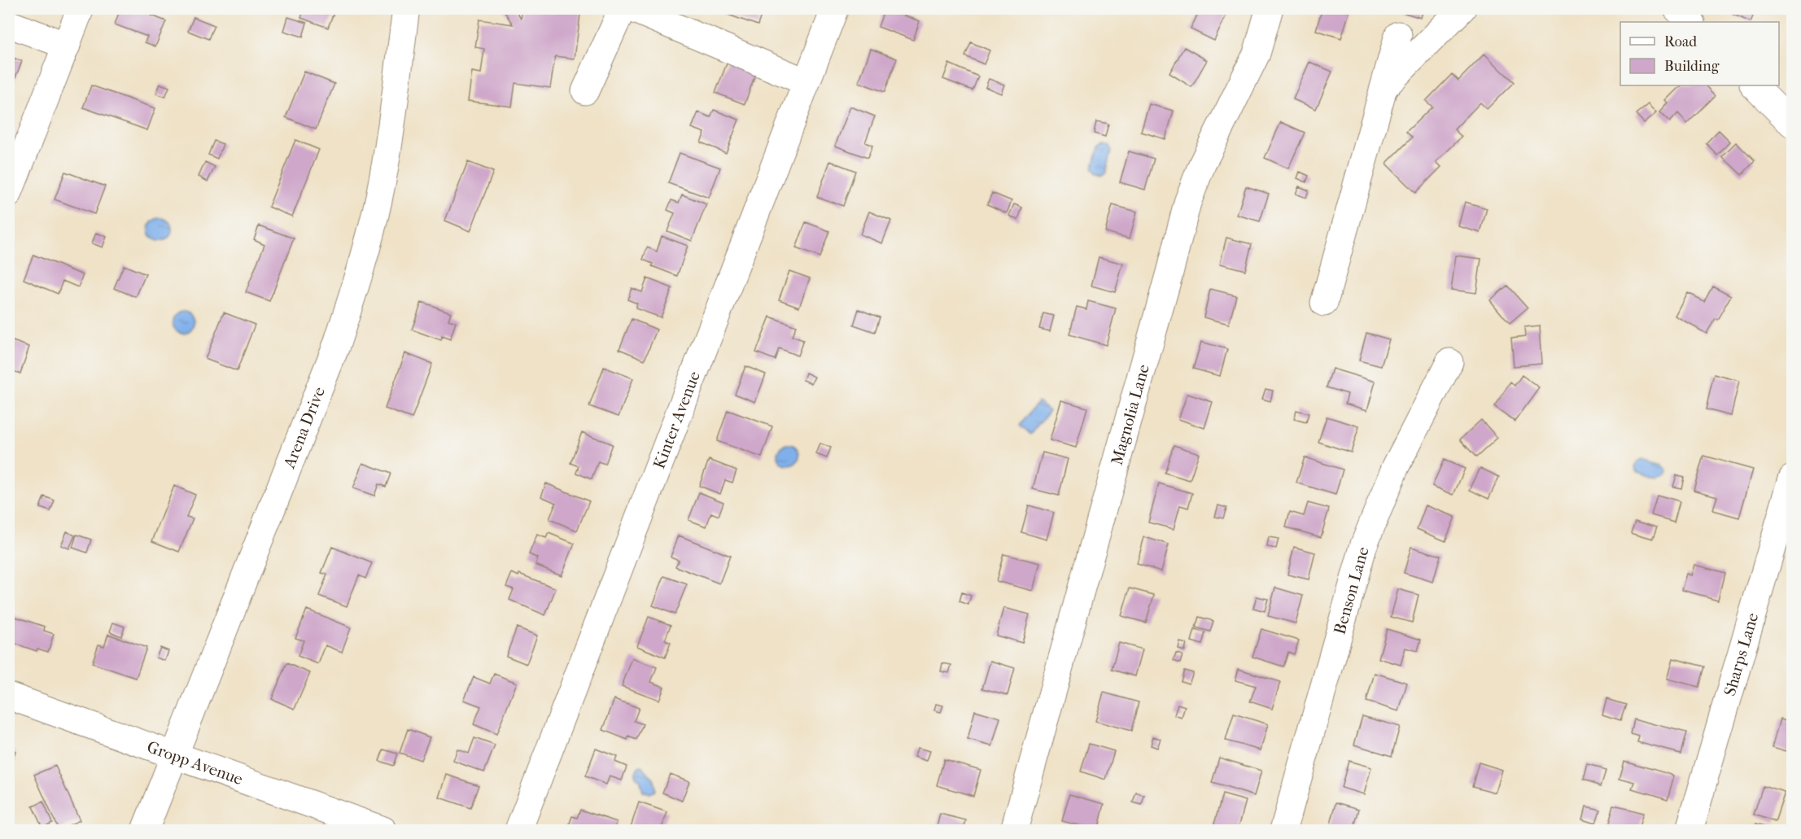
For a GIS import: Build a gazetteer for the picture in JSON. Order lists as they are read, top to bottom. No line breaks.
{"streets":{"street":["Magnolia Lane","Kinter Avenue","Arena Drive","Benson Lane","Sharps Lane","Gropp Avenue"]},"crossings":[["Arena Drive","Gropp Avenue"]],"legend":["Road","Building"]}
